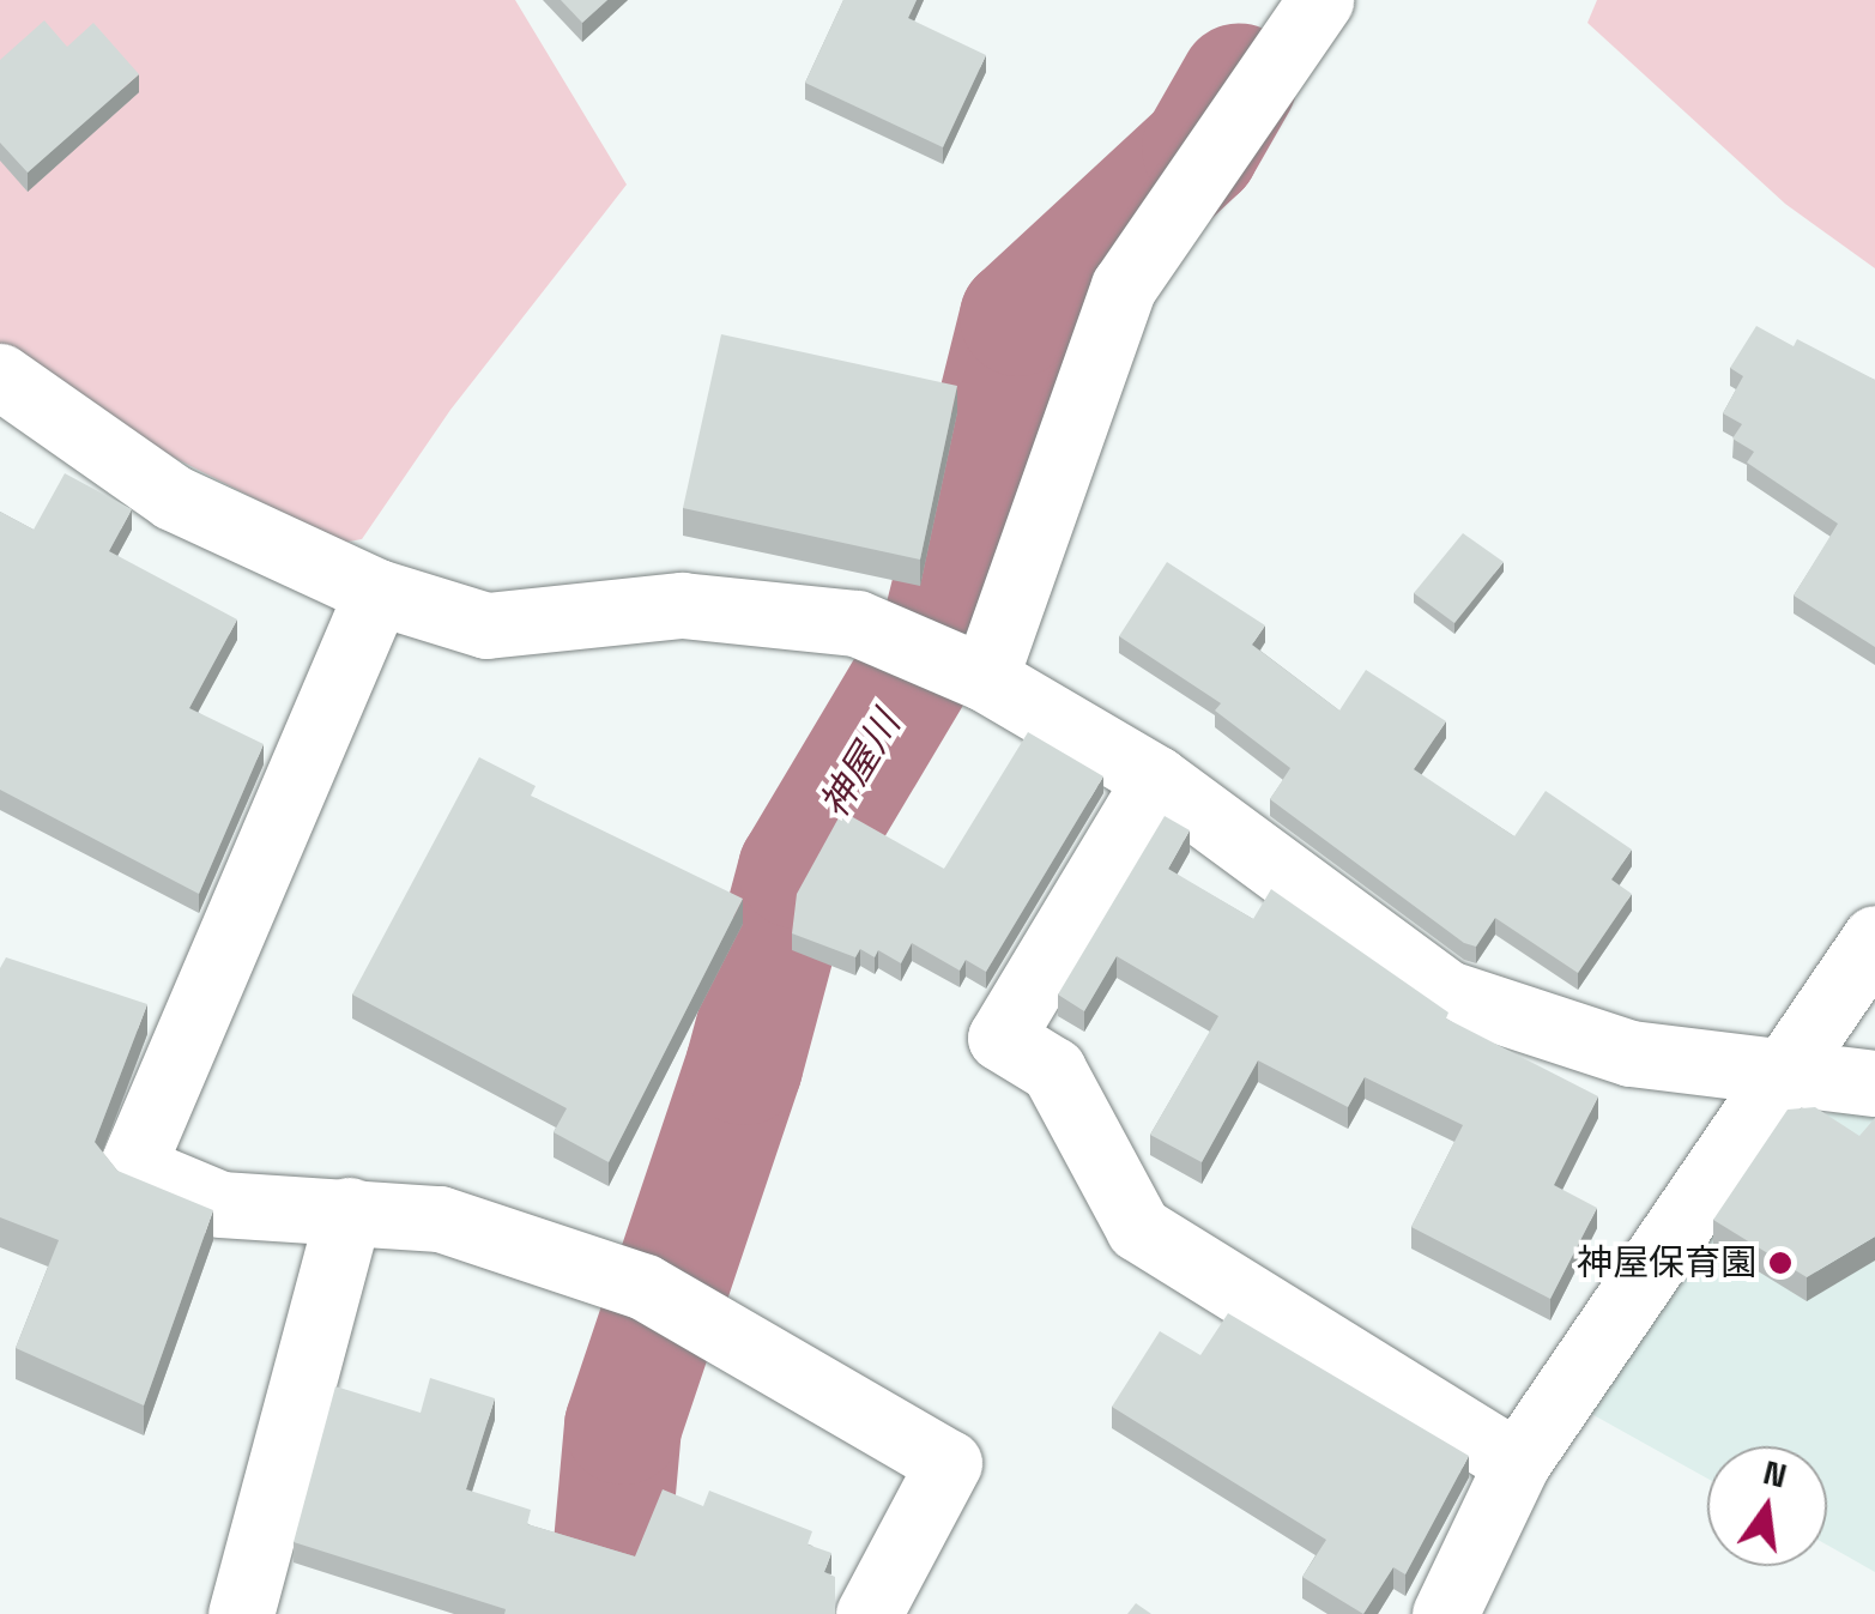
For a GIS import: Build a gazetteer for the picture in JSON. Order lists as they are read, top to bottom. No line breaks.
{"water":["神屋川"],"places":["神屋保育園"],"north":"top"}
